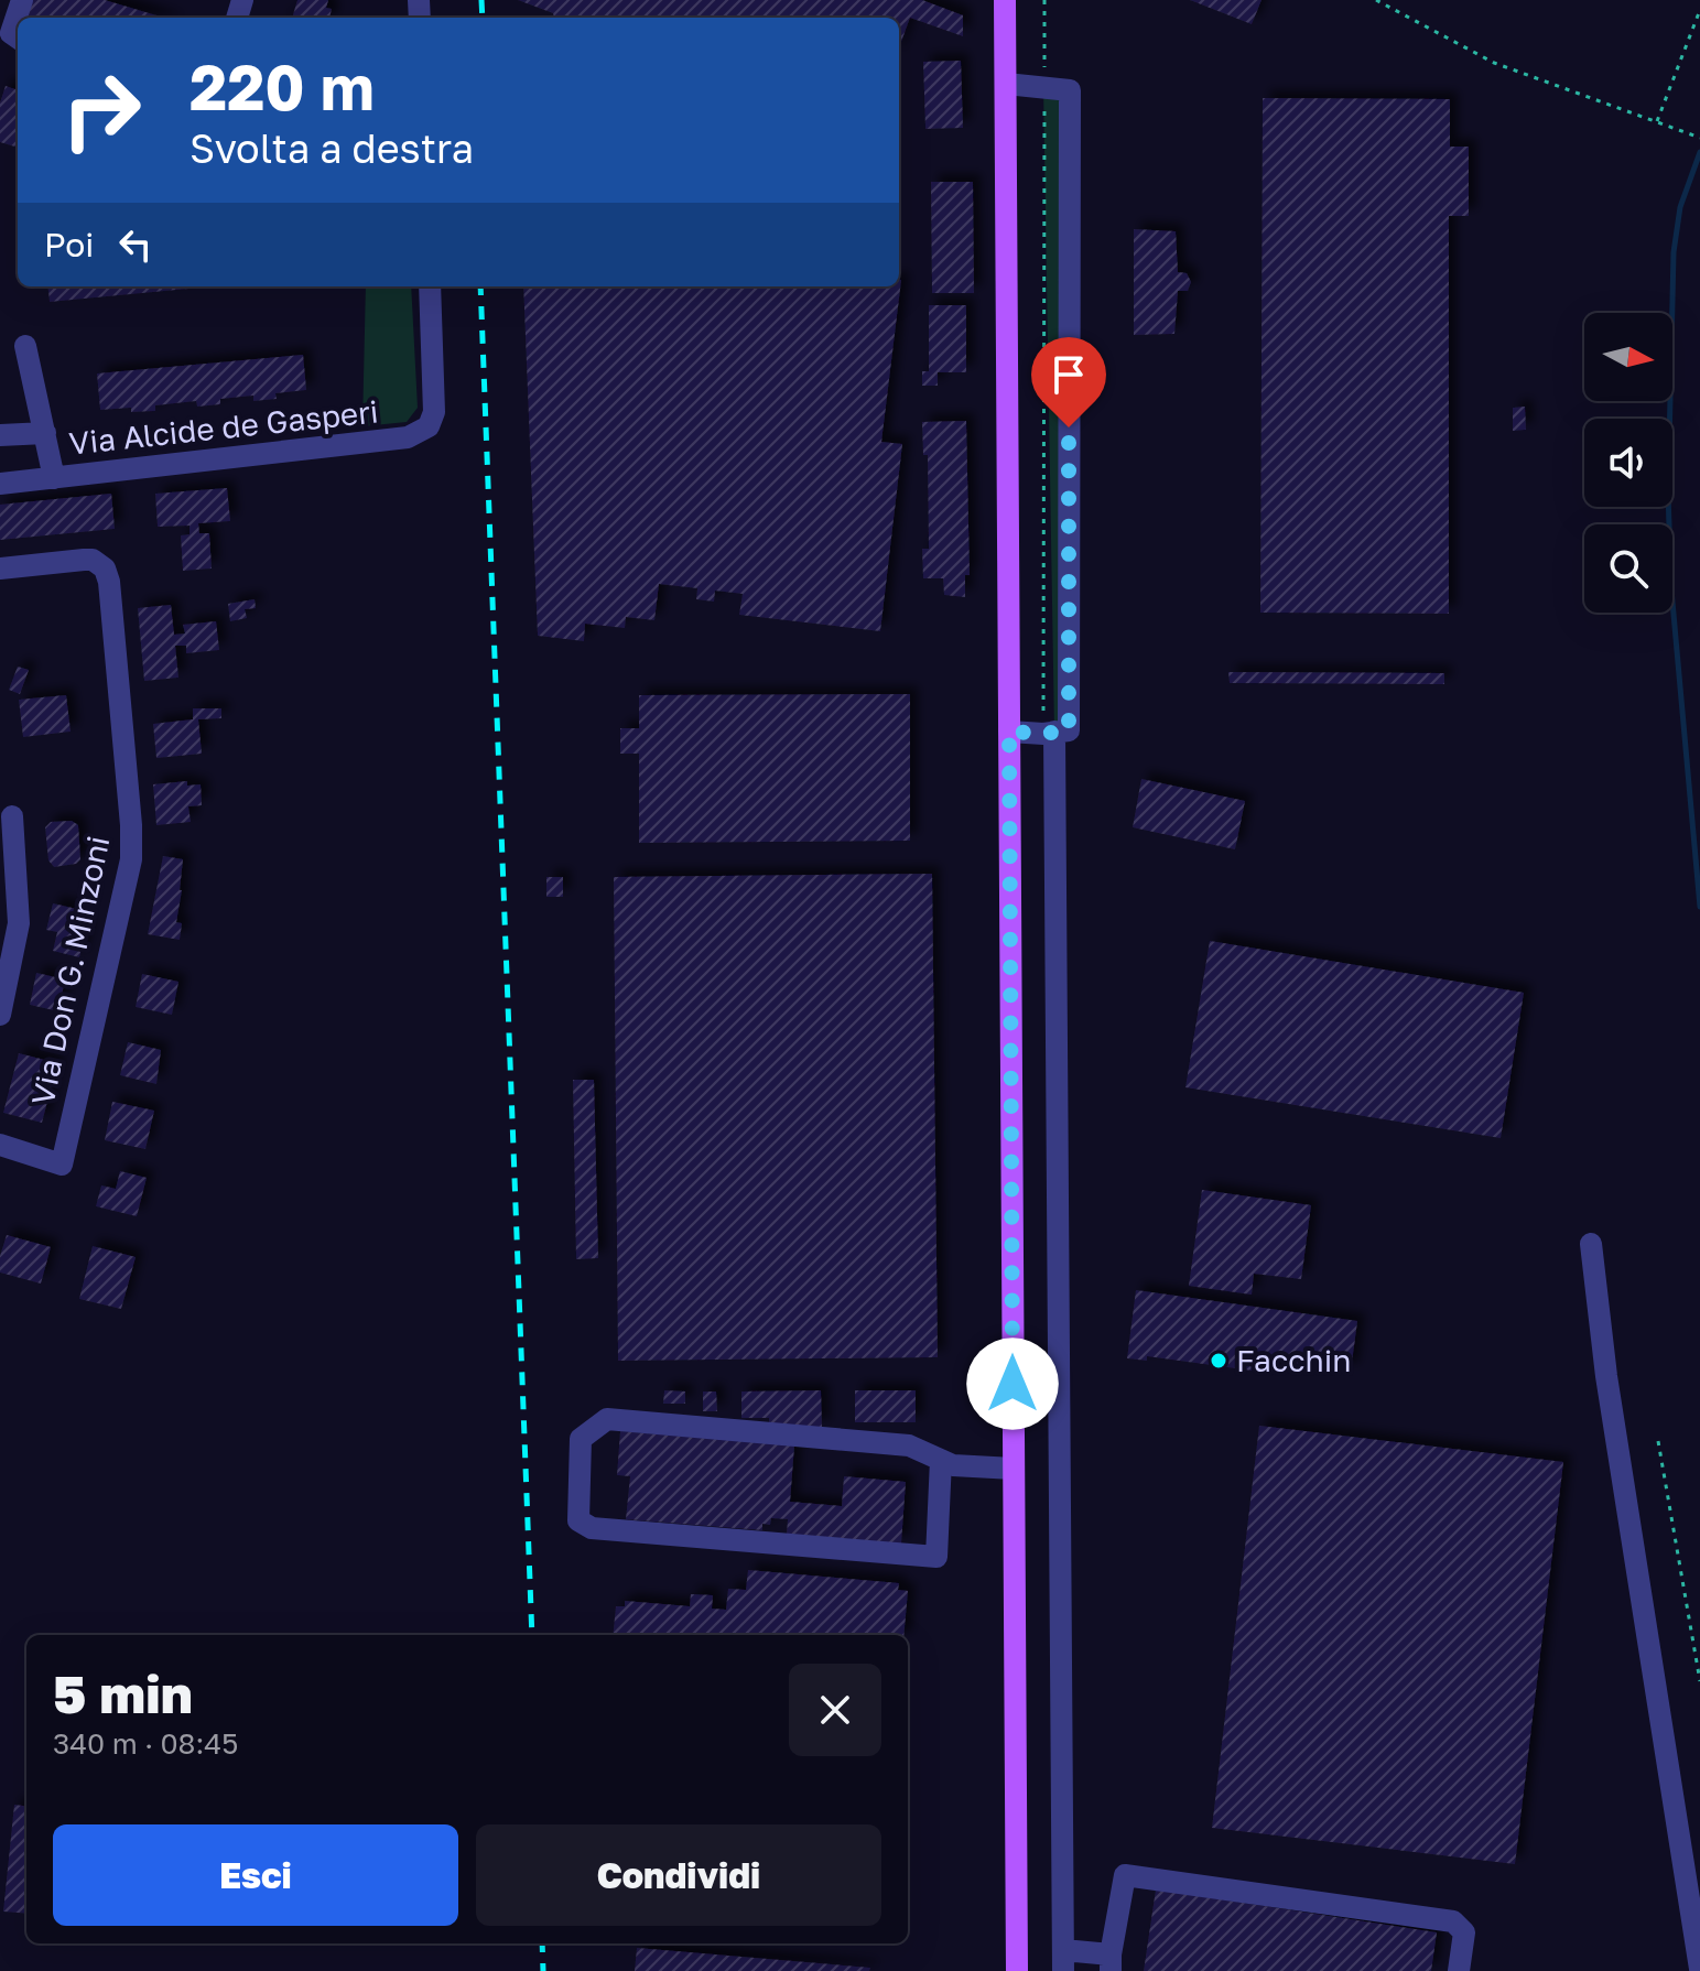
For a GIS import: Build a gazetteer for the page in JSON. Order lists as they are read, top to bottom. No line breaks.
{"streets":{"street":["Via Alcide de Gasperi","Via Don G. Minzoni"]},"places":["Facchin"],"north":"right","page":{"turn":["220 m","Svolta a destra"],"then":"Poi","heading":["5 min","340 m · 08:45"],"buttons":["Esci","Condividi"]}}
